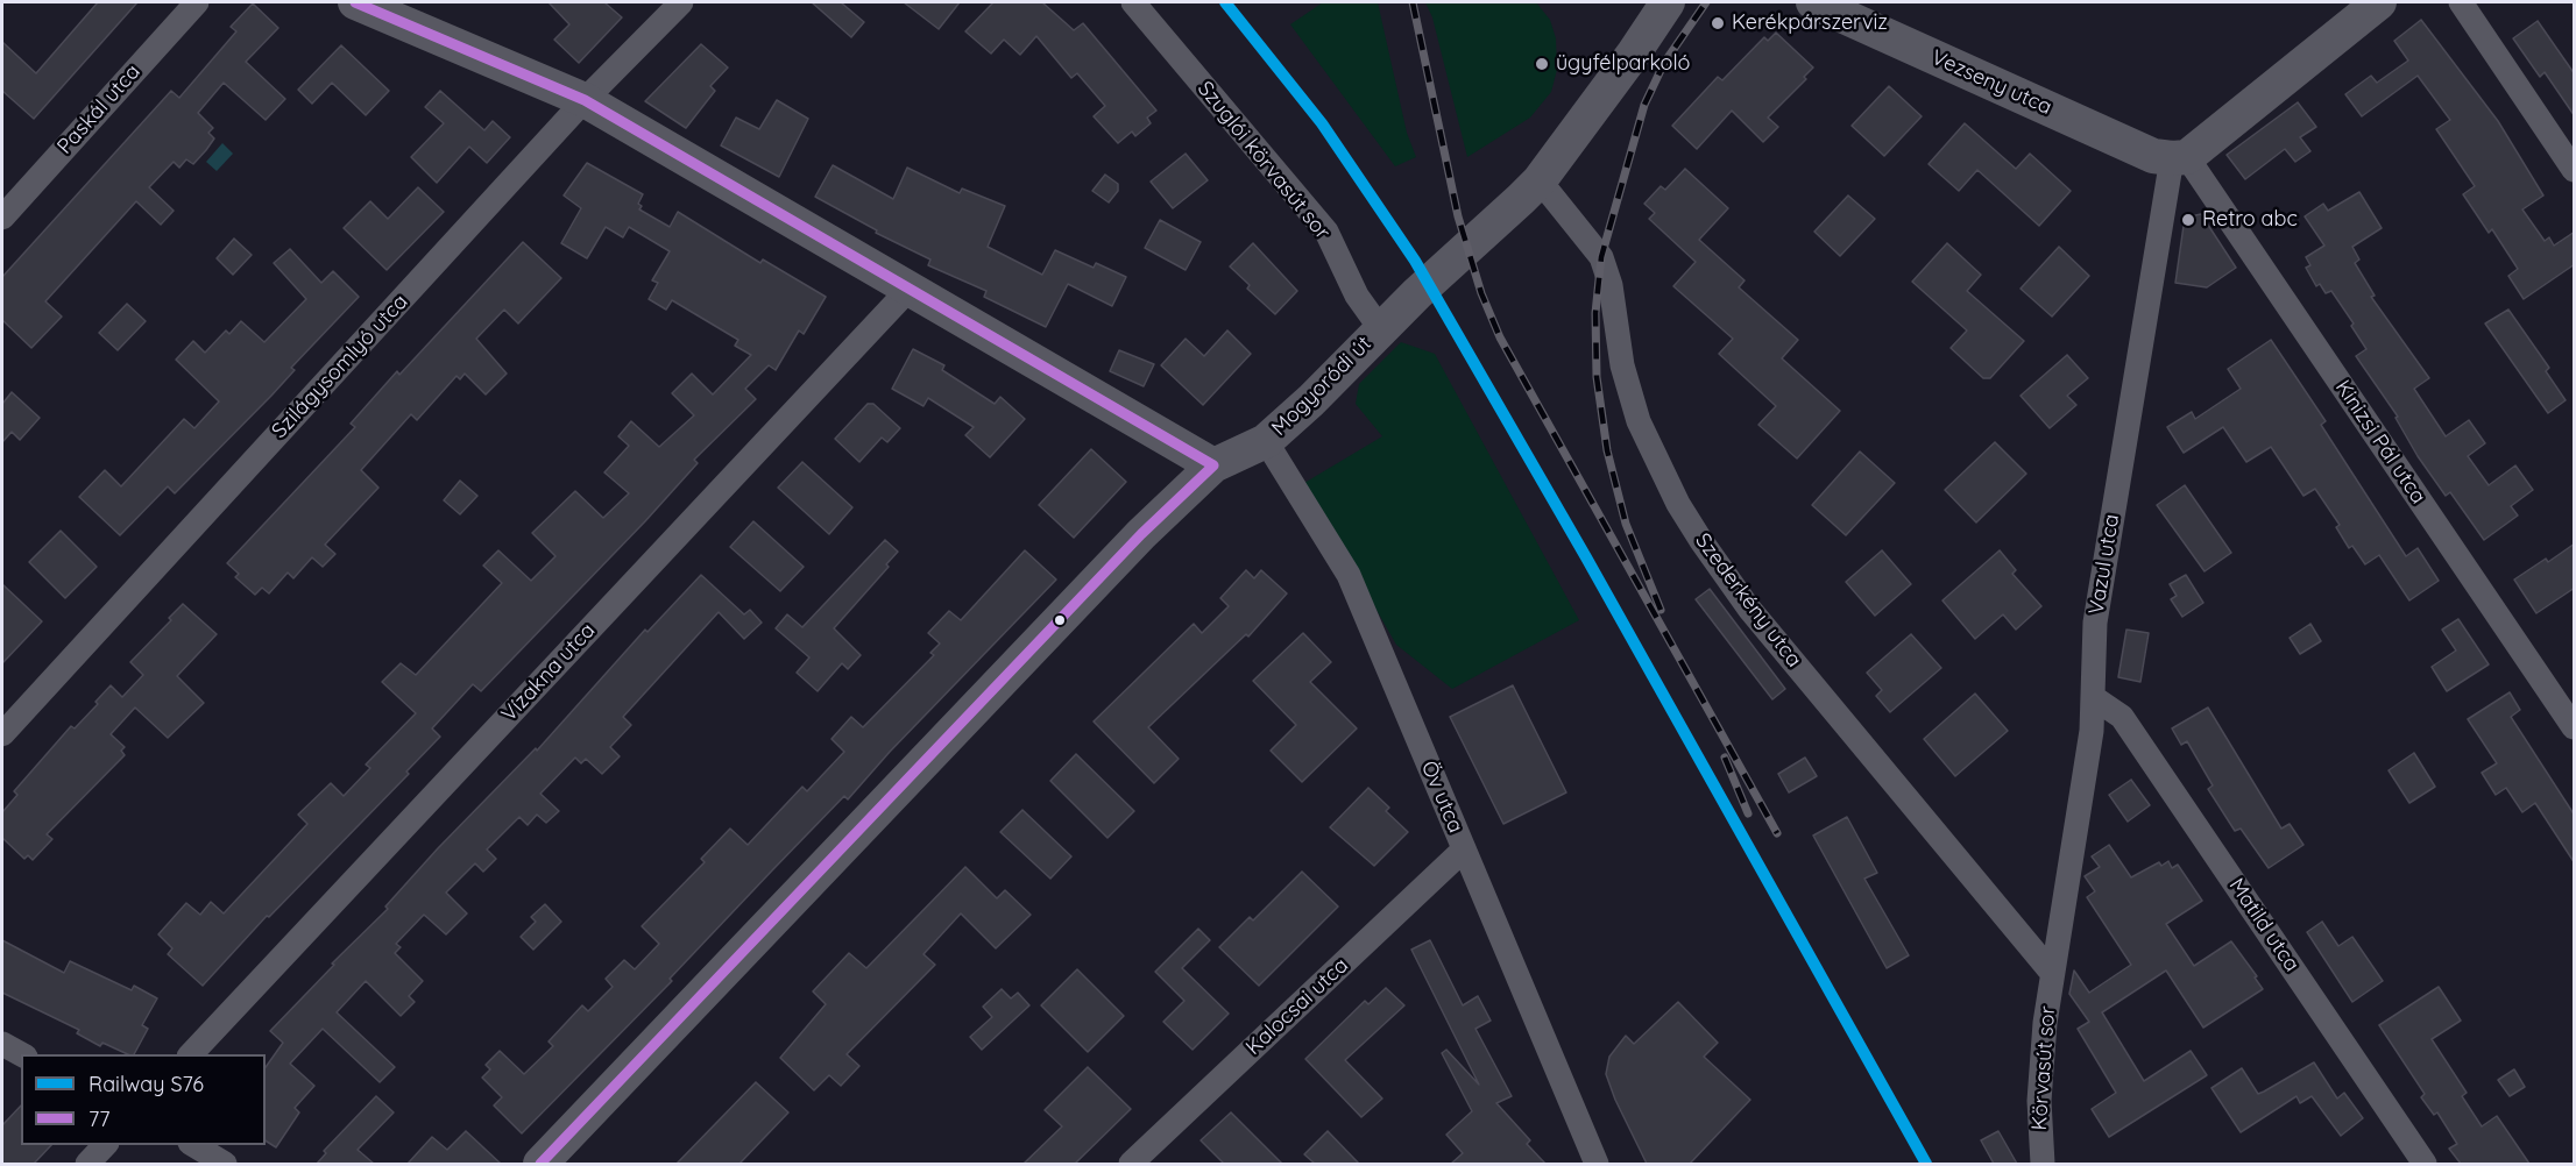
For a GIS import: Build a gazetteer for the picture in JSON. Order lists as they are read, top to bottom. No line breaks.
{"streets":{"street":["Vezseny utca","Paskál utca","Szuglói körvasút sor","Szilágysomlyó utca","Mogyoródi út","Kinizsi Pál utca","Vazul utca","Szederkény utca","Vízakna utca","Öv utca","Matild utca","Kalocsai utca","Körvasút sor"]},"crossings":[["Vezseny utca","Kinizsi Pál utca"],["Vezseny utca","Vazul utca"],["Szuglói körvasút sor","Mogyoródi út"],["Mogyoródi út","Szederkény utca"],["Mogyoródi út","Öv utca"],["Kinizsi Pál utca","Vazul utca"],["Vazul utca","Szederkény utca"],["Vazul utca","Matild utca"],["Vazul utca","Körvasút sor"],["Szederkény utca","Körvasút sor"],["Öv utca","Kalocsai utca"]],"places":["Kerékpárszerviz","ügyfélparkoló","Retro abc"],"lines":["rail line S76","transit line 77"],"legend":["Railway S76","77"]}
